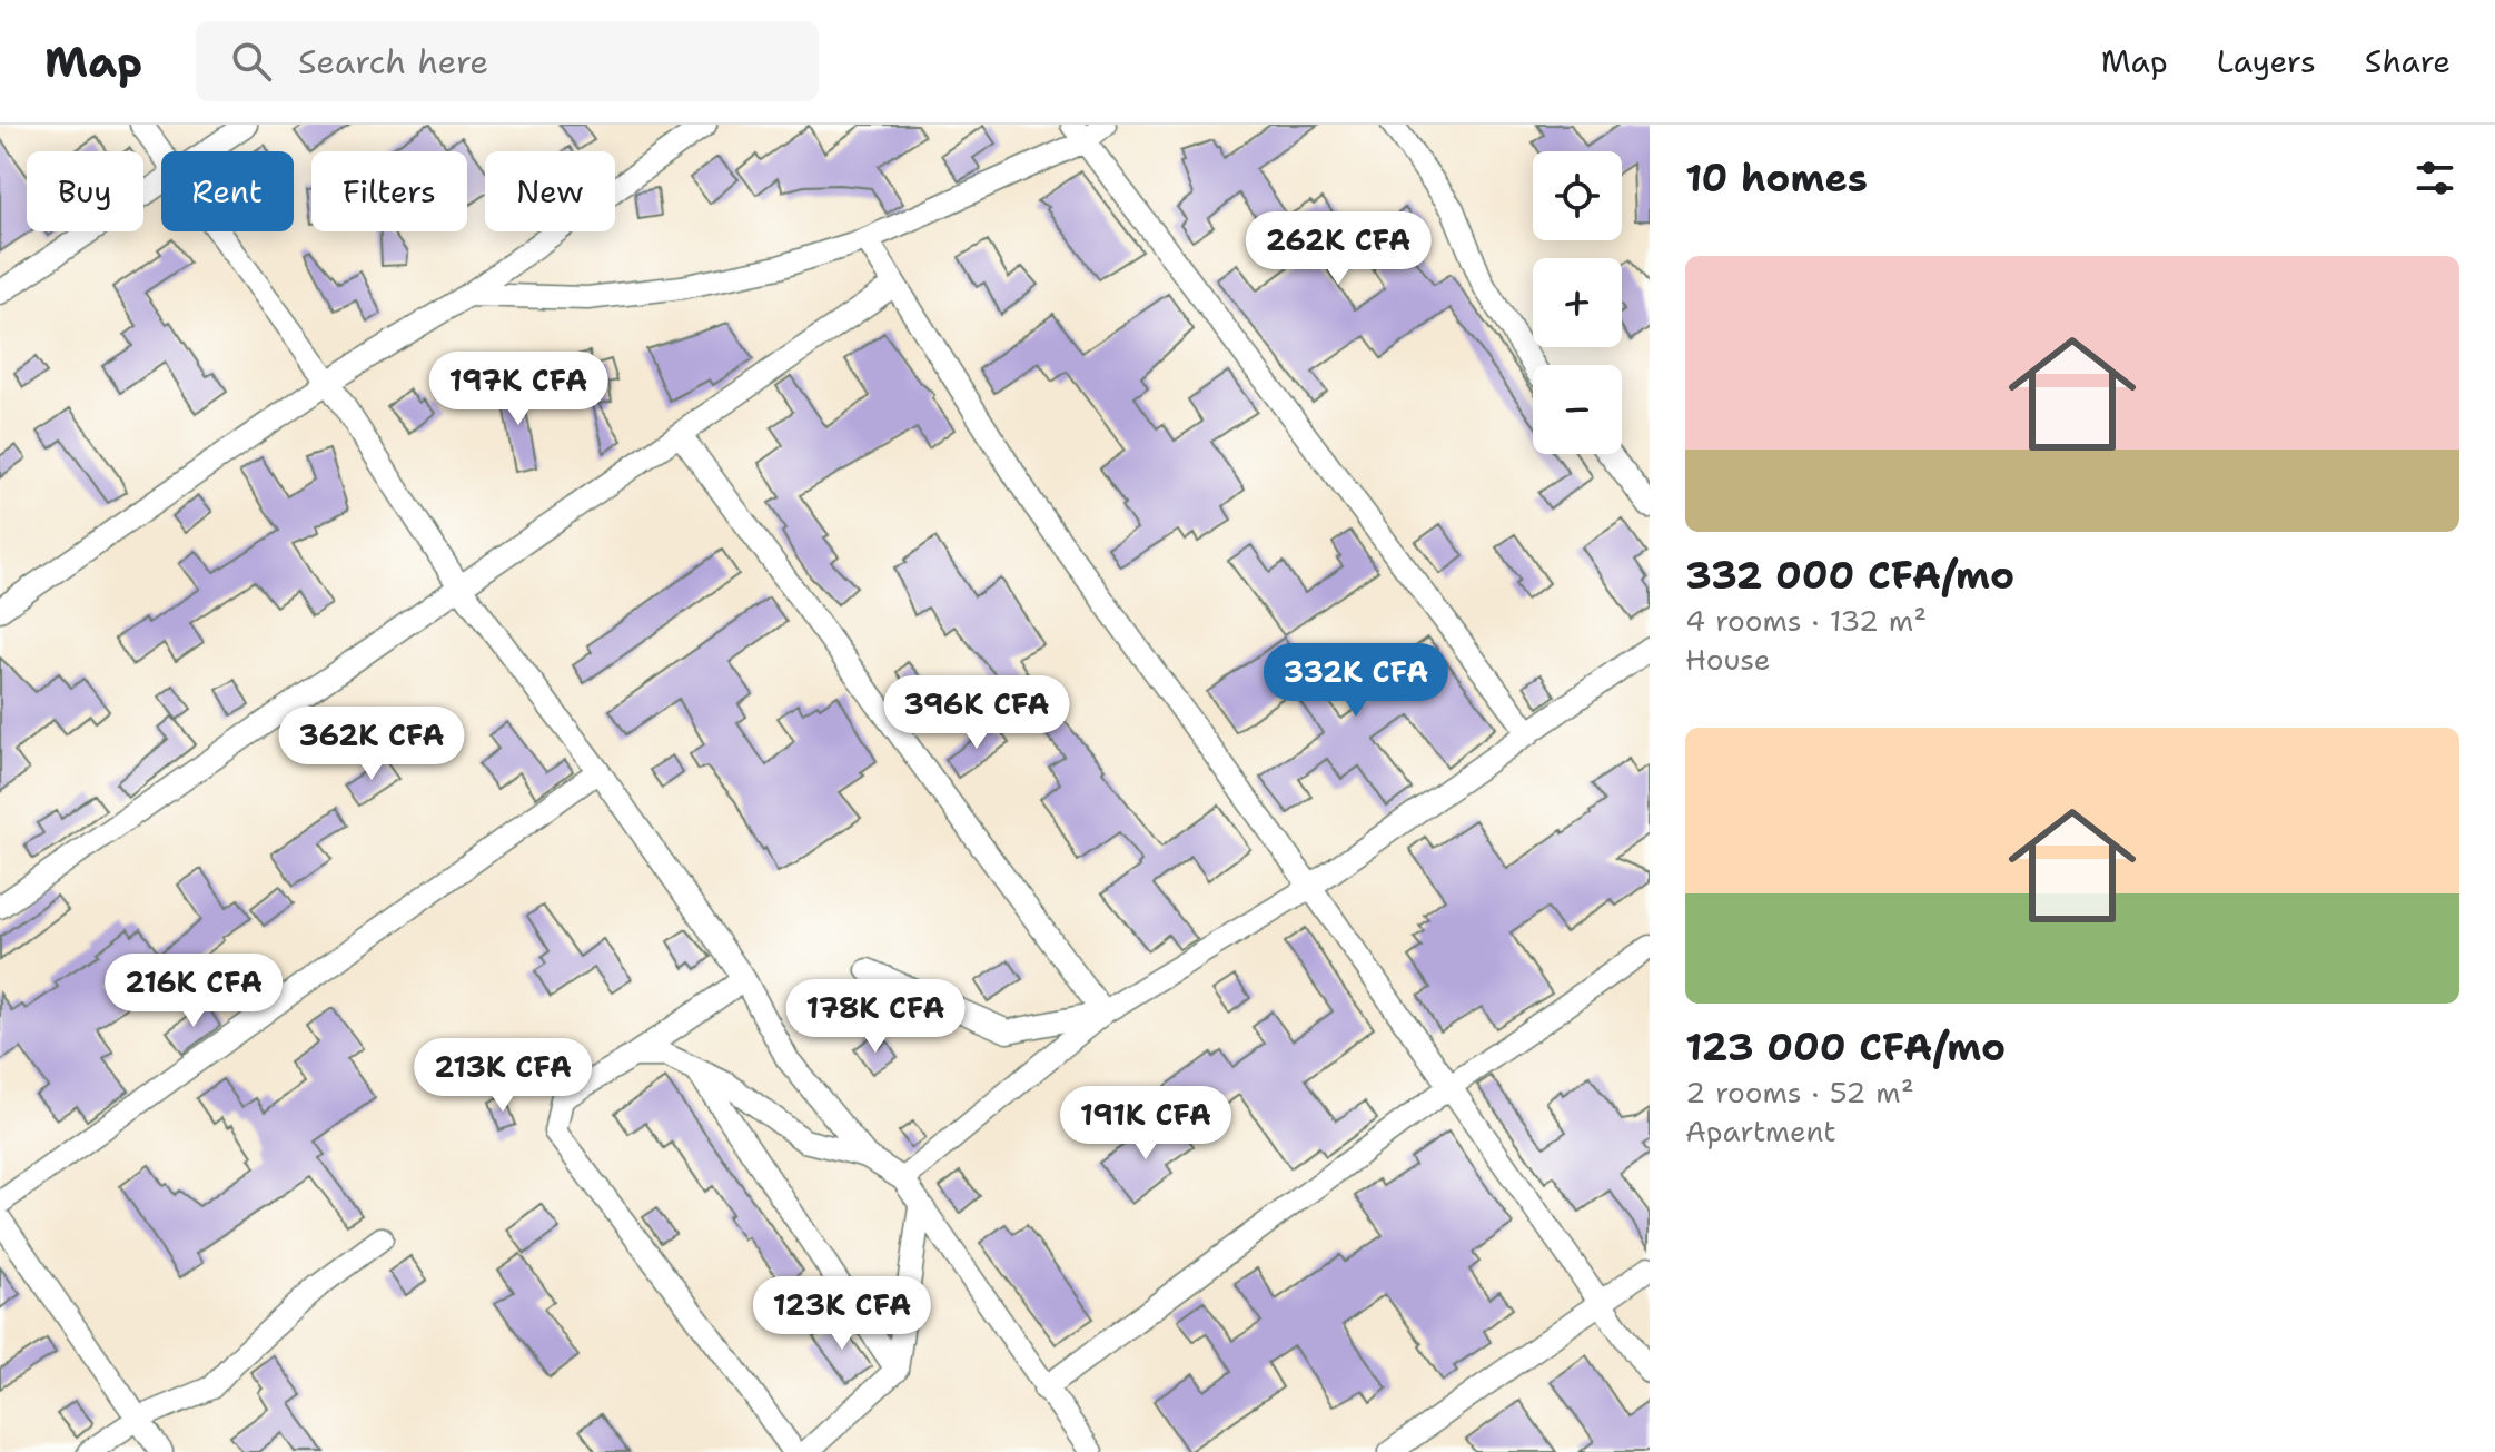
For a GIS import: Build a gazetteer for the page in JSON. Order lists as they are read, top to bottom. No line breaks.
{"page":{"header":"Map","search":"Search here","nav":["Map","Layers","Share"],"heading":"10 homes","map_buttons":["+","−"],"chip":["Buy","Rent","Filters","New"],"price":["262K CFA","197K CFA","332K CFA","396K CFA","362K CFA","216K CFA","178K CFA","213K CFA","191K CFA","123K CFA"],"list":[{"name":"332 000 CFA/mo","note":"4 rooms · 132 m² · House"},{"name":"123 000 CFA/mo","note":"2 rooms · 52 m² · Apartment"}]}}
